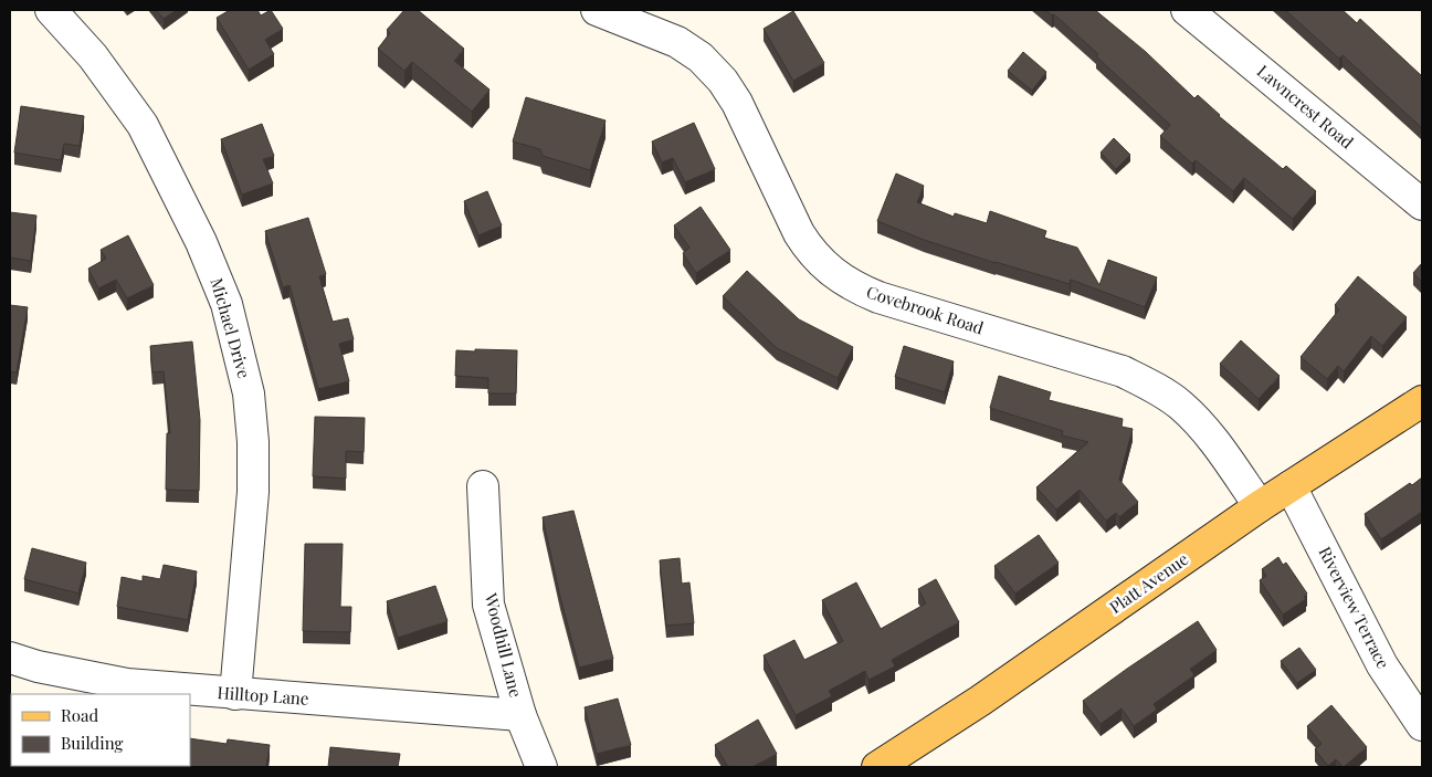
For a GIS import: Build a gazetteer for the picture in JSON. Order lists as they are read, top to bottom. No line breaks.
{"streets":{"main road":["Platt Avenue"],"street":["Lawncrest Road","Covebrook Road","Michael Drive","Riverview Terrace","Woodhill Lane","Hilltop Lane"]},"crossings":[["Covebrook Road","Platt Avenue"],["Michael Drive","Hilltop Lane"],["Platt Avenue","Riverview Terrace"],["Woodhill Lane","Hilltop Lane"]],"legend":["Road","Building"]}
